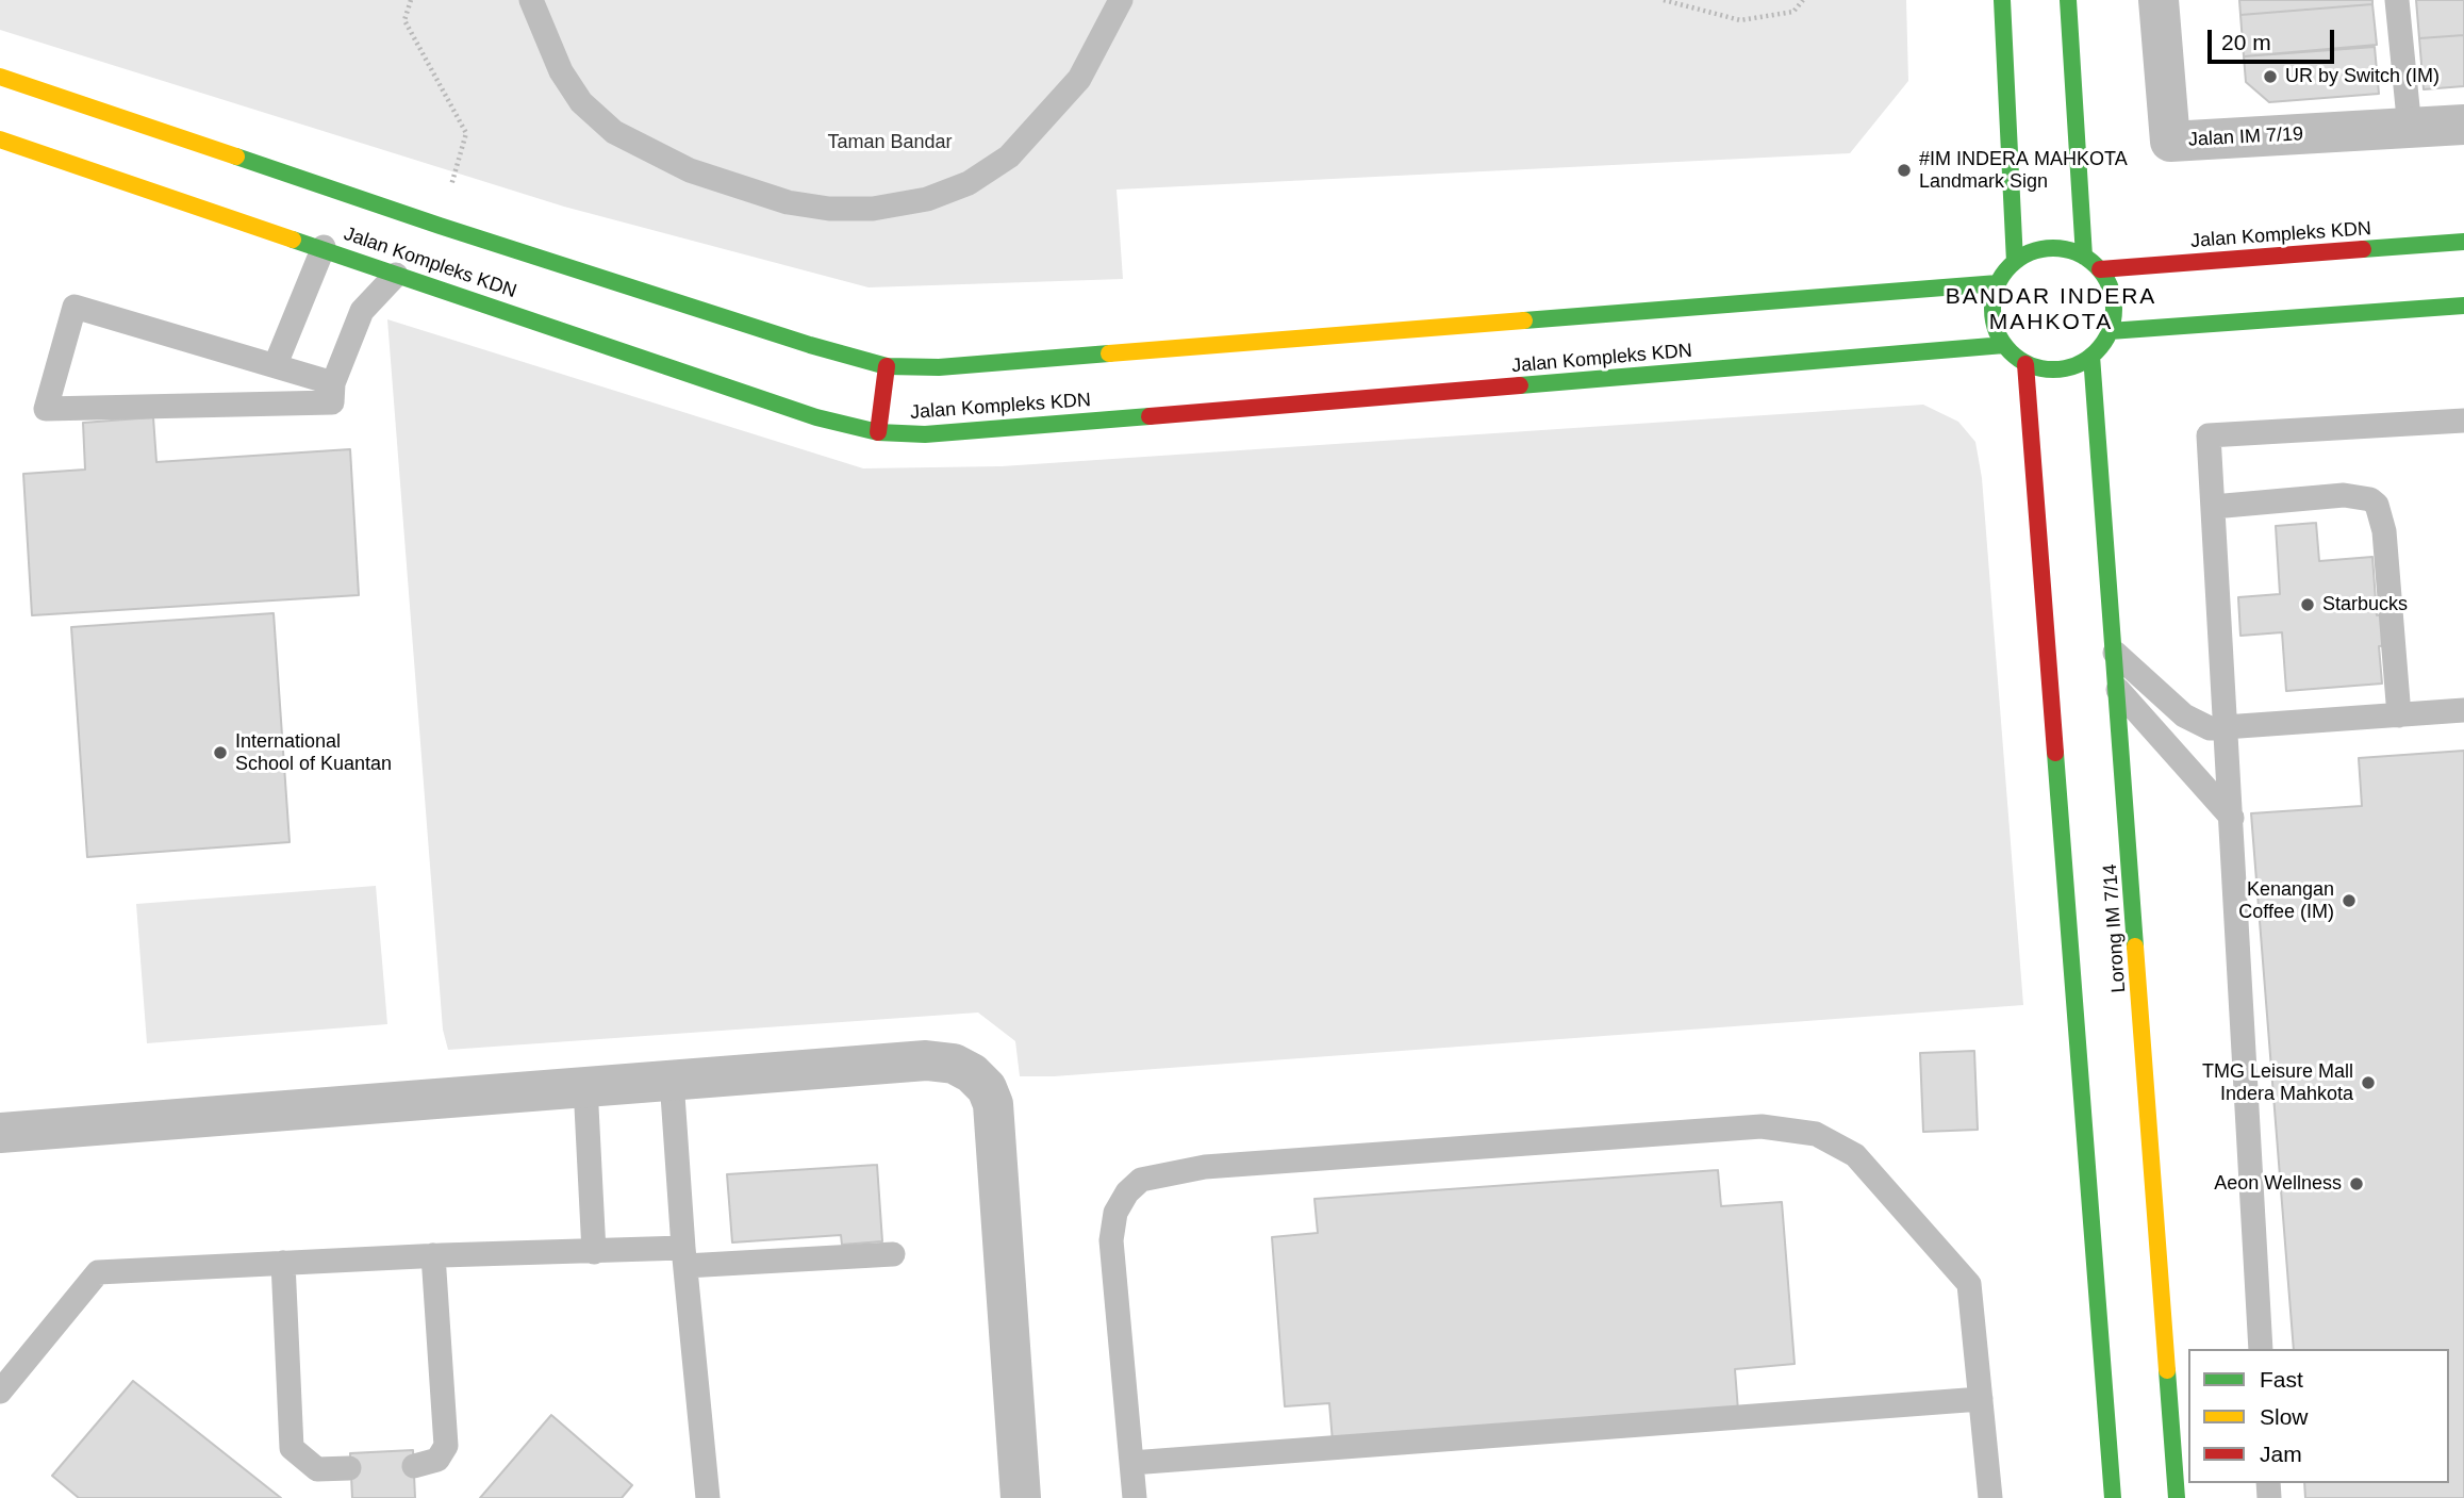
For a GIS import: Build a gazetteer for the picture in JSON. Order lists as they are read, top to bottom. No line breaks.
{"streets":{"street":["Jalan IM 7/19","Jalan Kompleks KDN","Lorong IM 7/14"]},"crossings":[["Jalan Kompleks KDN","Lorong IM 7/14"]],"districts":["BANDAR INDERA MAHKOTA"],"parks":["Taman Bandar"],"places":["UR by Switch (IM)","#IM INDERA MAHKOTA Landmark Sign","Starbucks","International School of Kuantan","Kenangan Coffee (IM)","TMG Leisure Mall Indera Mahkota","Aeon Wellness"],"legend":["Fast","Slow","Jam"],"scale_bar":"20 m"}
